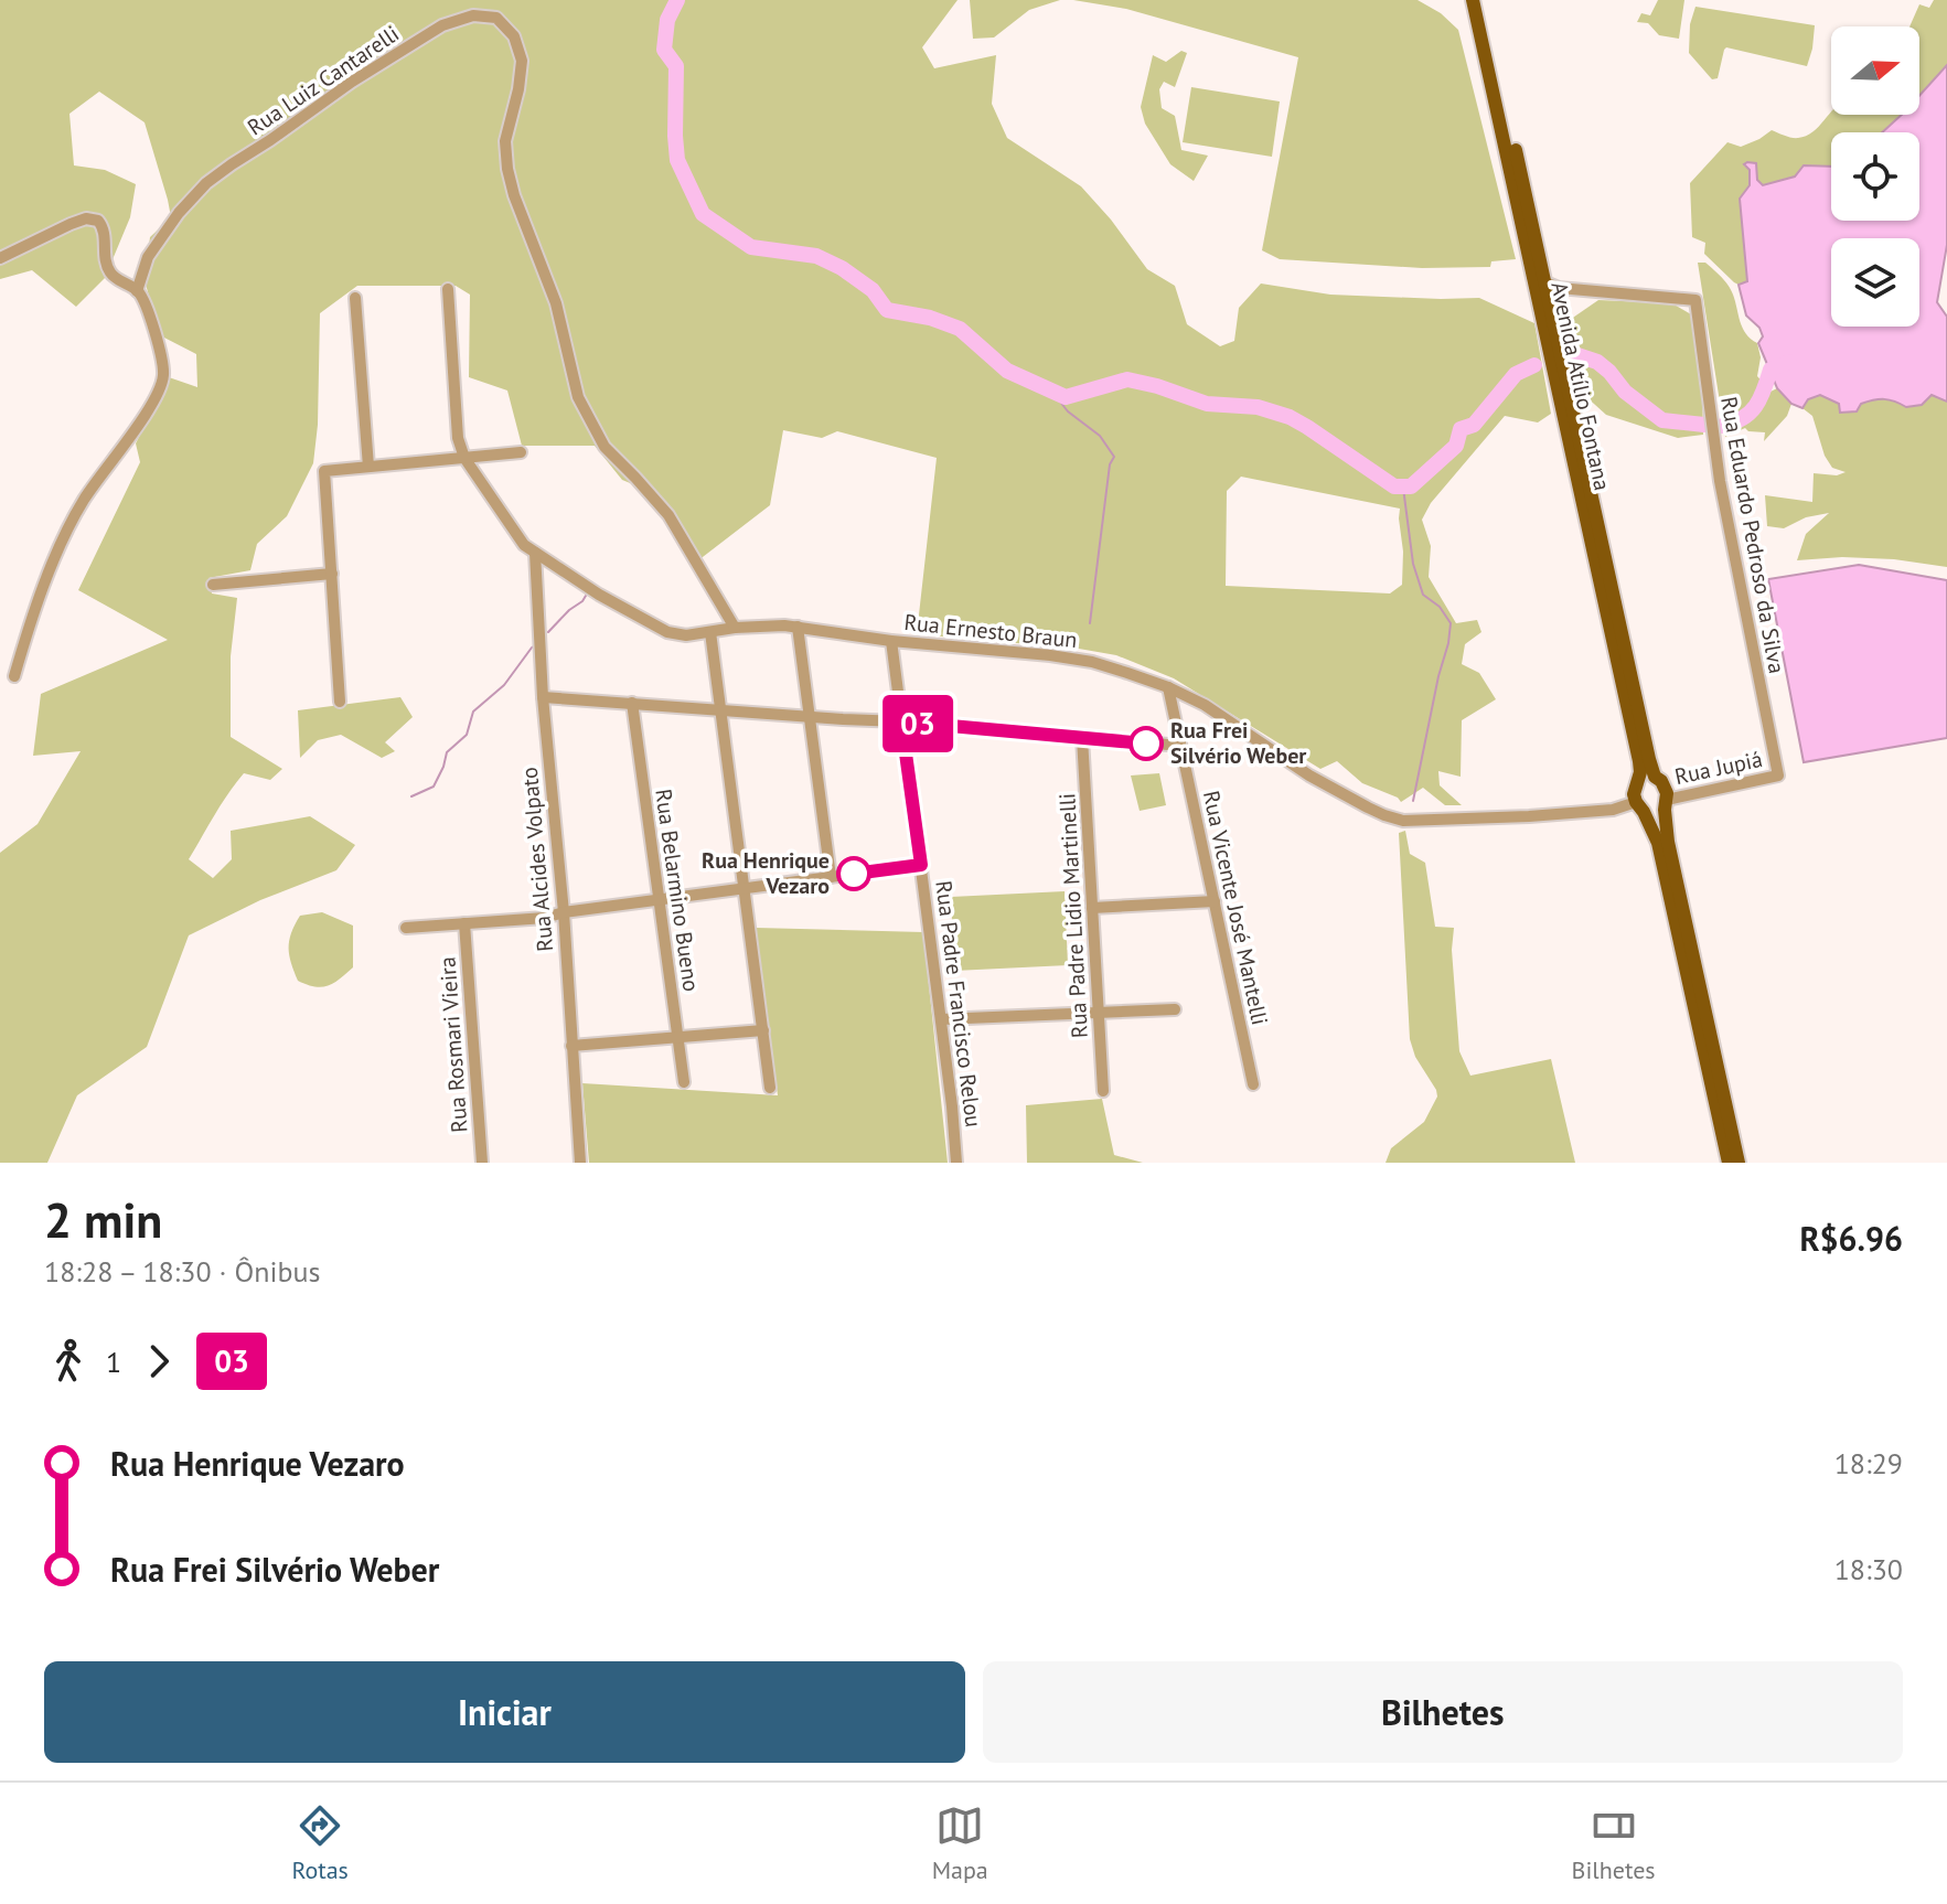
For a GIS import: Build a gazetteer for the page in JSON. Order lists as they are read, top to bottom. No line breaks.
{"streets":{"main road":["Avenida Atílio Fontana"],"street":["Rua Luiz Cantarelli","Rua Eduardo Pedroso da Silva","Rua Ernesto Braun","Rua Jupiá","Rua Alcides Volpato","Rua Belarmino Bueno","Rua Vicente José Mantelli","Rua Padre Lidio Martinelli","Rua Padre Francisco Relou","Rua Rosmari Vieira"]},"crossings":[["Rua Luiz Cantarelli","Rua Ernesto Braun"],["Avenida Atílio Fontana","Rua Eduardo Pedroso da Silva"],["Avenida Atílio Fontana","Rua Ernesto Braun"],["Avenida Atílio Fontana","Rua Jupiá"],["Rua Eduardo Pedroso da Silva","Rua Jupiá"],["Rua Ernesto Braun","Rua Jupiá"],["Rua Ernesto Braun","Rua Alcides Volpato"],["Rua Ernesto Braun","Rua Vicente José Mantelli"],["Rua Ernesto Braun","Rua Padre Francisco Relou"]],"places":["Rua Frei Silvério Weber","Rua Henrique Vezaro"],"lines":["bus line 03"],"north":"right","page":{"on_map":"03","heading":["2 min","18:28 – 18:30 · Ônibus","R$6.96"],"legs":["1","03"],"list":[{"name":"Rua Henrique Vezaro","value":"18:29"},{"name":"Rua Frei Silvério Weber","value":"18:30"}],"buttons":["Iniciar","Bilhetes"],"tabs":["Rotas","Mapa","Bilhetes"]}}
